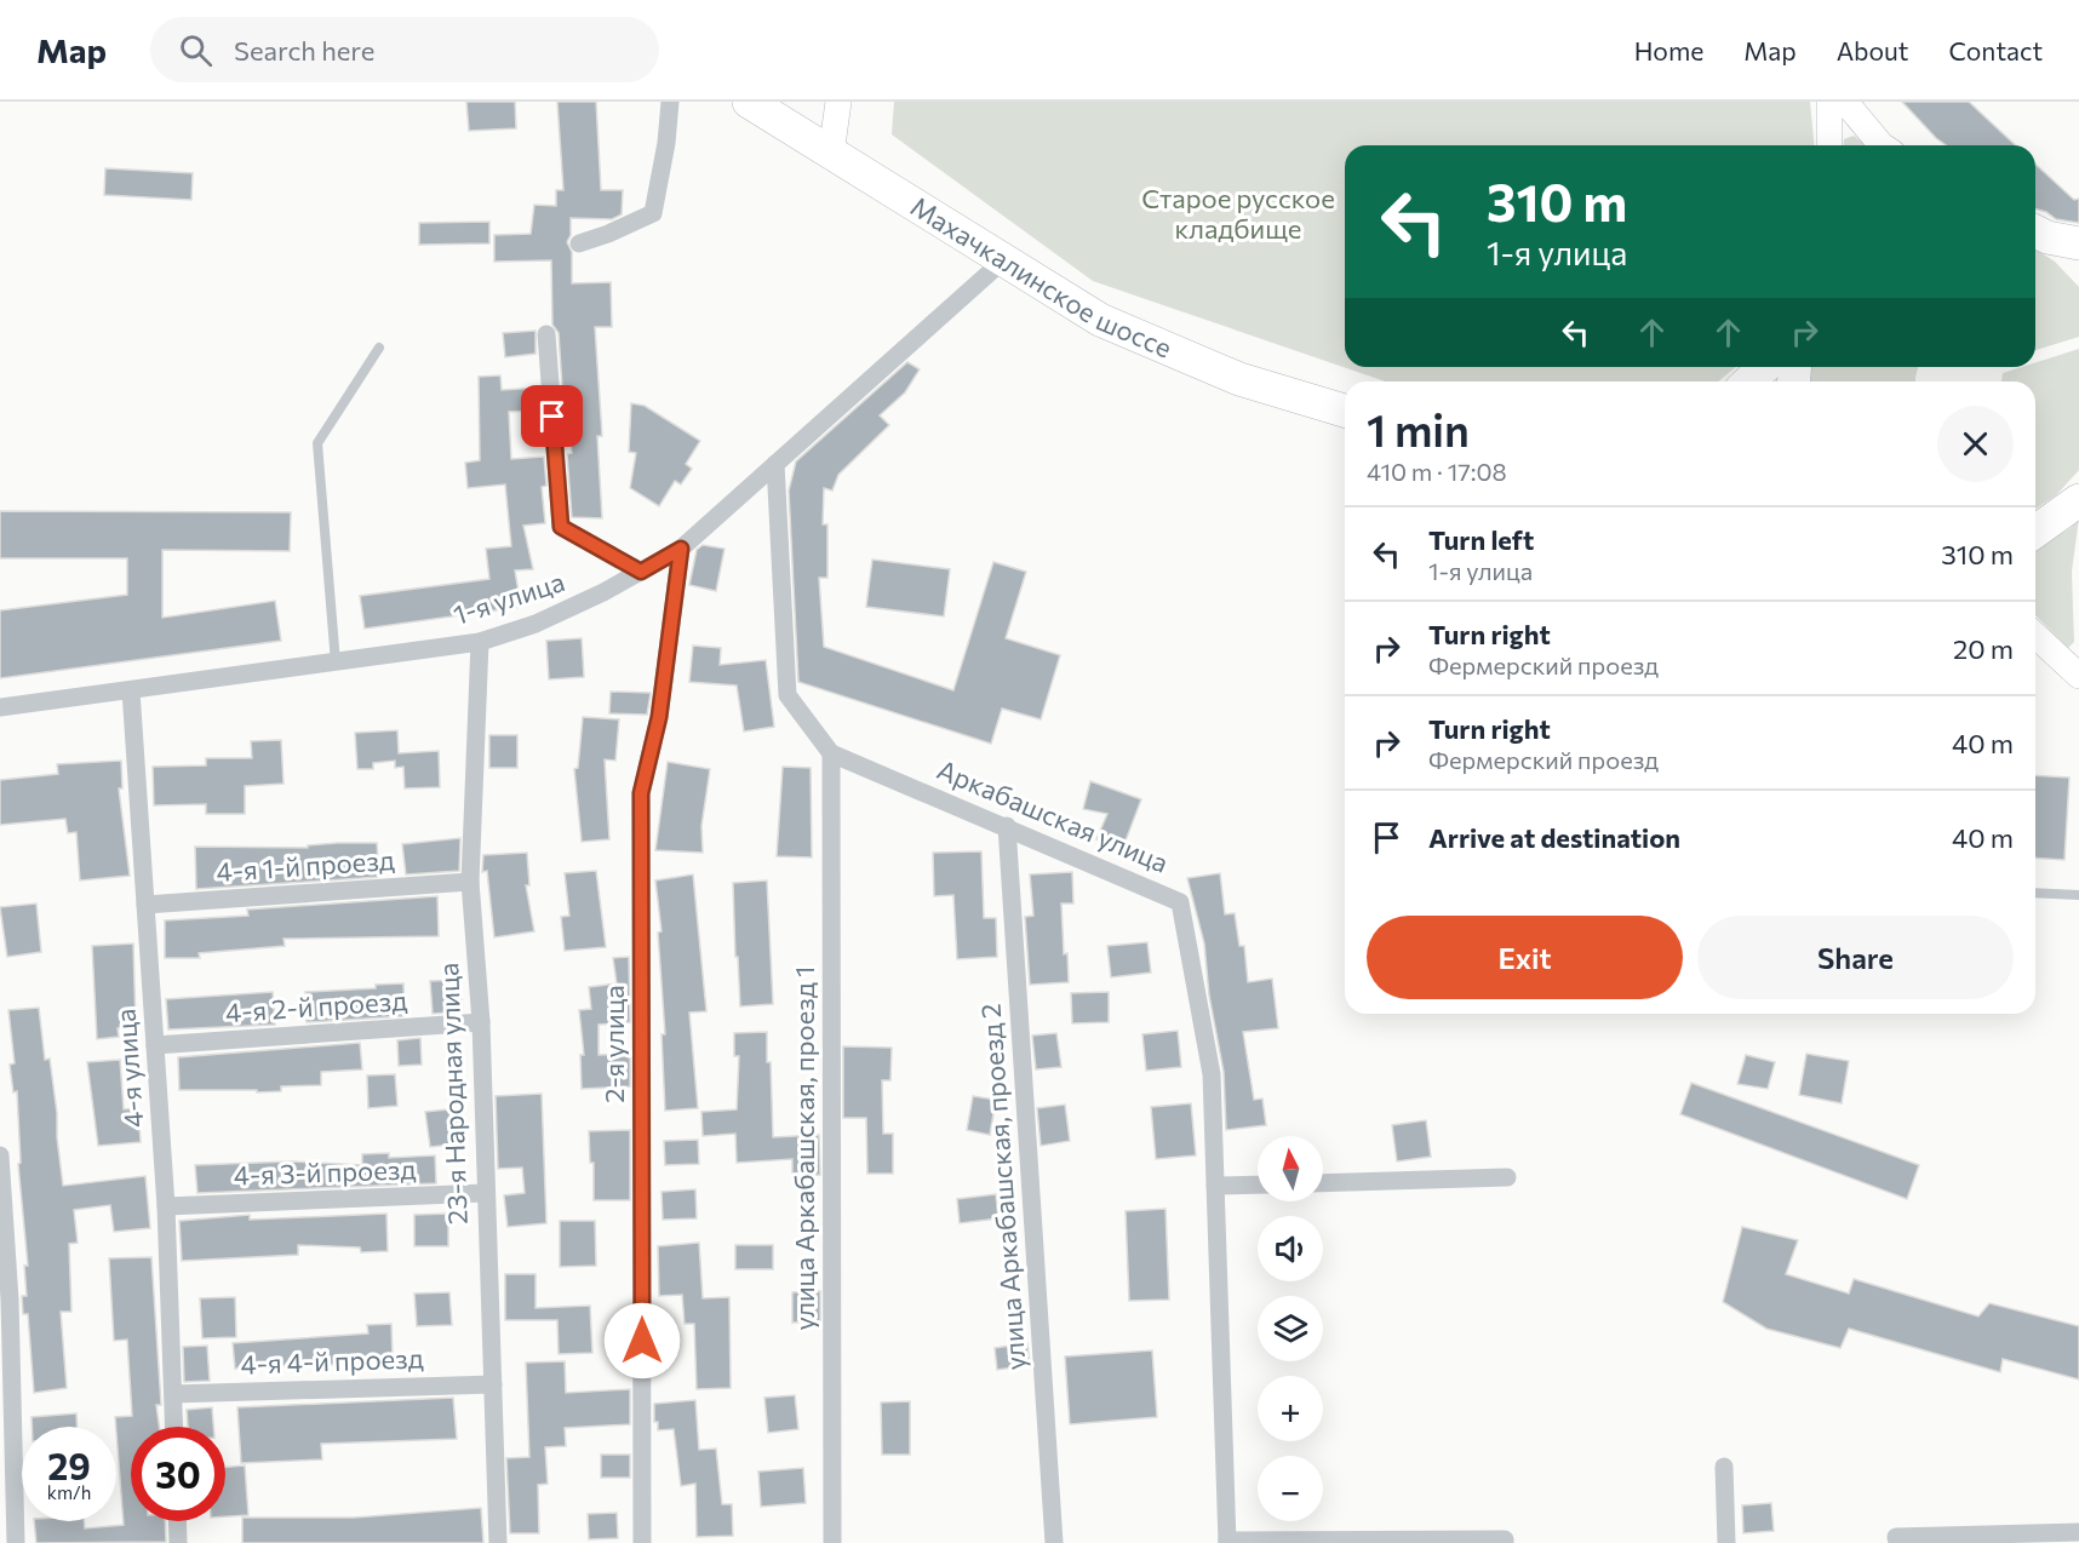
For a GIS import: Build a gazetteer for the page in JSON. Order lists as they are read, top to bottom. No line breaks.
{"streets":{"highway":["Махачкалинское шоссе"],"street":["1-я улица","Аркабашская улица","4-я 1-й проезд","4-я 2-й проезд","2-я улица","4-я улица","23-я Народная улица","улица Аркабашская, проезд 1","4-я 3-й проезд","улица Аркабашская, проезд 2","4-я 4-й проезд"]},"crossings":[["Махачкалинское шоссе","1-я улица"],["1-я улица","2-я улица"],["1-я улица","4-я улица"],["1-я улица","23-я Народная улица"],["Аркабашская улица","улица Аркабашская, проезд 1"],["Аркабашская улица","улица Аркабашская, проезд 2"],["4-я 1-й проезд","4-я улица"],["4-я 1-й проезд","23-я Народная улица"],["4-я 2-й проезд","4-я улица"],["4-я 2-й проезд","23-я Народная улица"],["4-я улица","4-я 3-й проезд"],["4-я улица","4-я 4-й проезд"],["23-я Народная улица","4-я 3-й проезд"],["23-я Народная улица","4-я 4-й проезд"]],"parks":["Старое русское кладбище"],"north":"top","page":{"header":"Map","search":"Search here","nav":["Home","Map","About","Contact"],"turn":["310 m","1-я улица"],"heading":["1 min","410 m · 17:08"],"list":[{"name":"Turn left","note":"1-я улица","value":"310 m"},{"name":"Turn right","note":"Фермерский проезд","value":"20 m"},{"name":"Turn right","note":"Фермерский проезд","value":"40 m"},{"name":"Arrive at destination","value":"40 m"}],"buttons":["Exit","Share"],"map_buttons":["+","−"],"speed":"29 km/h","limit":"30"}}
